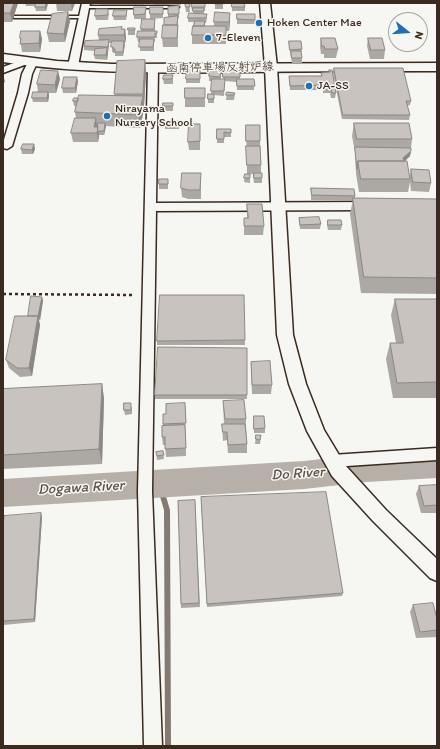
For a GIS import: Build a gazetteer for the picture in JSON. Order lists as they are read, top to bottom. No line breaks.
{"streets":{"main road":["函南停車場反射炉線"]},"water":["Do River","Dogawa River"],"places":["Hoken Center Mae","7-Eleven","JA-SS","Nirayama Nursery School"],"north":"right"}
